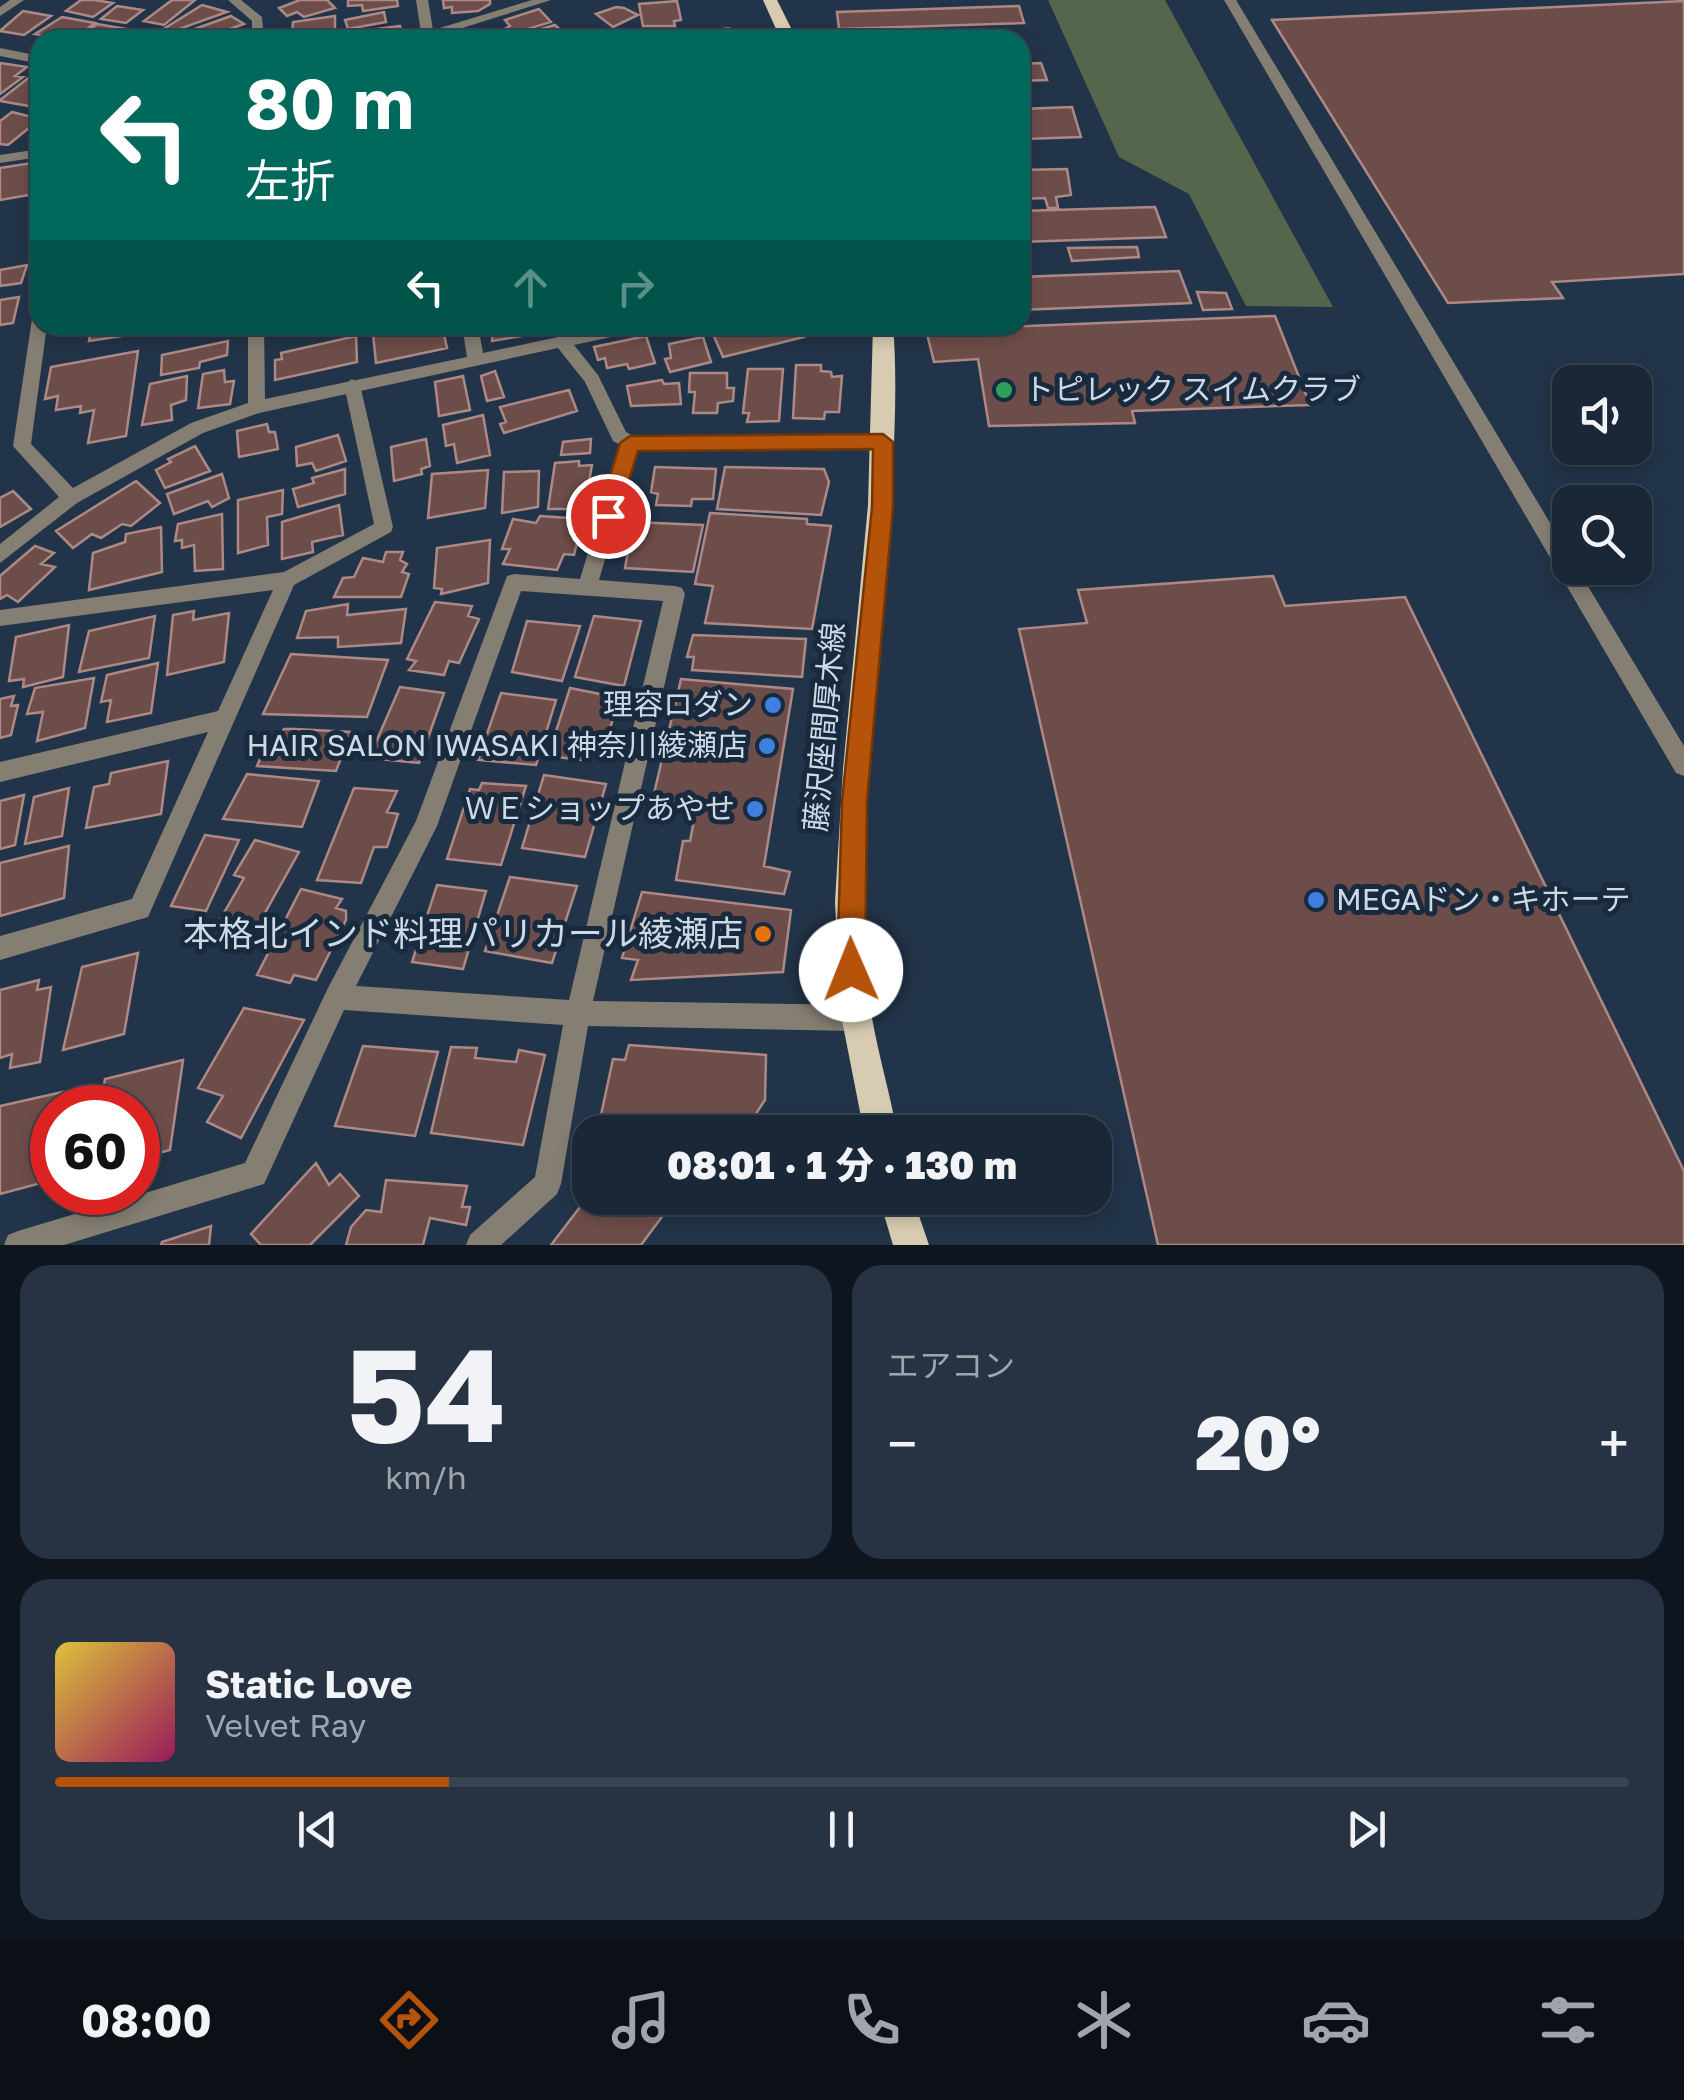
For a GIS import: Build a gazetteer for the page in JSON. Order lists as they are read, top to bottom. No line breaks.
{"streets":{"main road":["藤沢座間厚木線"]},"places":["トピレック スイムクラブ","理容ロダン","HAIR SALON IWASAKI 神奈川綾瀬店","ＷＥショップあやせ","MEGAドン・キホーテ","本格北インド料理パリカール綾瀬店"],"page":{"turn":["80 m","左折"],"limit":"60","trip":"08:01 · 1 分 · 130 m","tile":[["54","km/h"],"エアコン"],"heat":["−","20°","+"],"song":["Static Love","Velvet Ray"],"tabs":"08:00"}}
